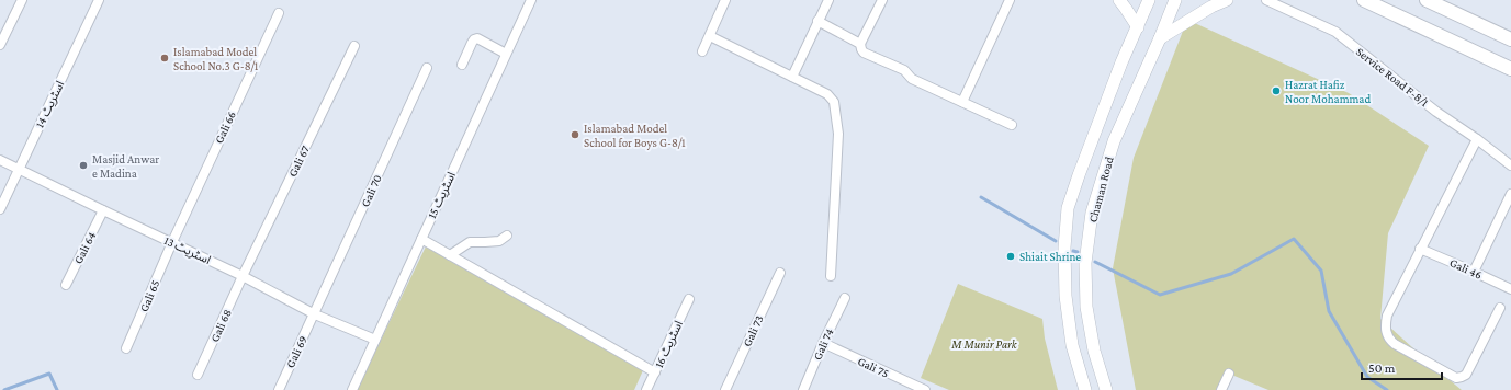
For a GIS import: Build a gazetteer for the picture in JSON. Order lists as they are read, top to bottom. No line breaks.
{"streets":{"street":["Service Road F-8/1","اسٹریٹ 14","Gali 66","Gali 67","Chaman Road","Gali 70","اسٹریٹ 15","Gali 64","اسٹریٹ 13","Gali 46","Gali 65","Gali 68","Gali 73","اسٹریٹ 16","Gali 74","Gali 69","Gali 75"]},"crossings":[["اسٹریٹ 14","اسٹریٹ 13"],["Gali 66","اسٹریٹ 13"],["Gali 66","Gali 65"],["Gali 67","اسٹریٹ 13"],["Gali 67","Gali 68"],["Gali 70","اسٹریٹ 13"],["Gali 70","Gali 69"],["اسٹریٹ 15","اسٹریٹ 13"],["Gali 64","اسٹریٹ 13"],["اسٹریٹ 13","Gali 65"],["اسٹریٹ 13","Gali 68"],["اسٹریٹ 13","Gali 69"],["Gali 74","Gali 75"]],"parks":["M Munir Park"],"places":["Islamabad Model School No.3 G-8/1","Hazrat Hafiz Noor Mohammad","Islamabad Model School for Boys G-8/1","Masjid Anwar e Madina","Shiait Shrine"],"scale_bar":"50 m"}
